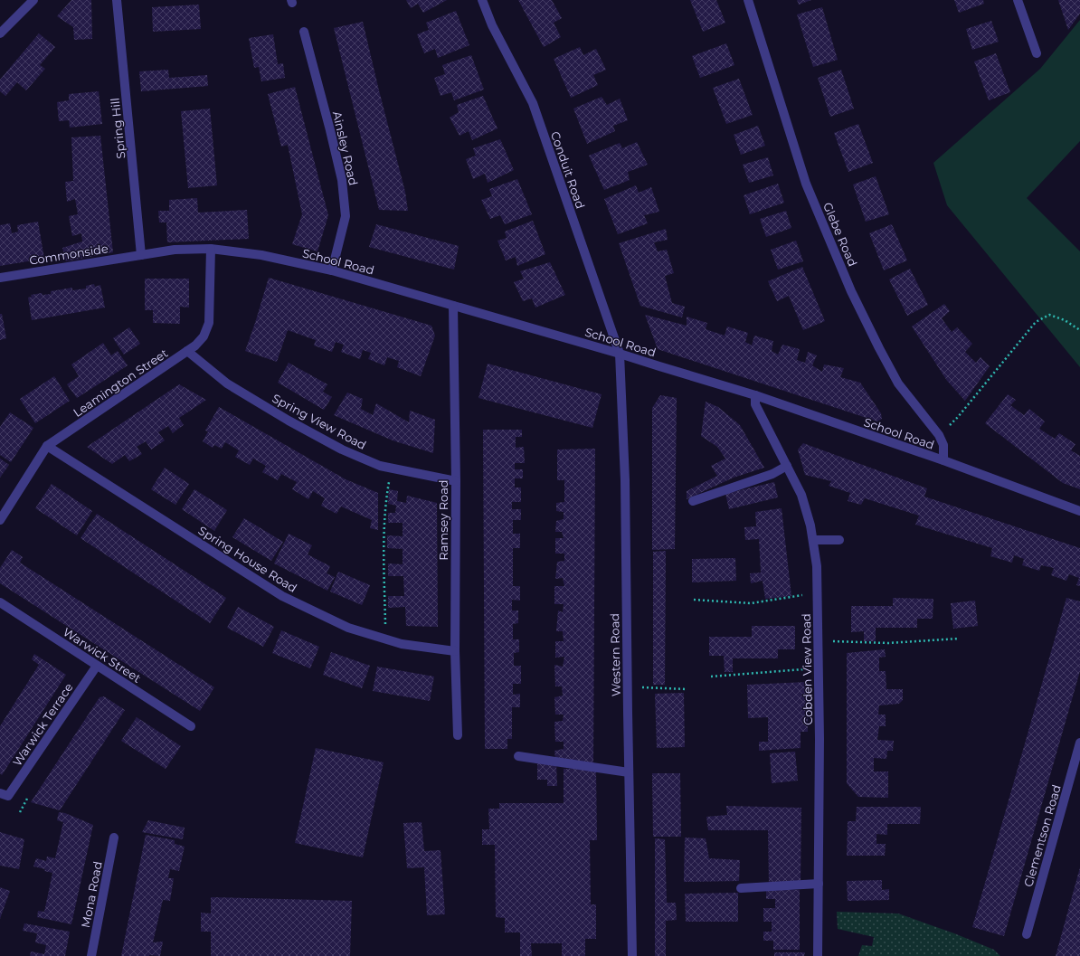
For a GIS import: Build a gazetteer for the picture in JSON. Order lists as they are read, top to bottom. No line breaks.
{"streets":{"street":["Spring Hill","Ainsley Road","Conduit Road","Glebe Road","Commonside","School Road","Leamington Street","Spring View Road","Ramsey Road","Spring House Road","Warwick Street","Western Road","Cobden View Road","Warwick Terrace","Clementson Road","Mona Road"]},"crossings":[["Spring Hill","Commonside"],["Spring Hill","School Road"],["Ainsley Road","School Road"],["Conduit Road","School Road"],["Conduit Road","Western Road"],["Glebe Road","School Road"],["Commonside","School Road"],["School Road","Leamington Street"],["School Road","Ramsey Road"],["School Road","Western Road"],["School Road","Cobden View Road"],["Leamington Street","Spring View Road"],["Leamington Street","Spring House Road"],["Spring View Road","Ramsey Road"],["Ramsey Road","Spring House Road"],["Warwick Street","Warwick Terrace"]]}
